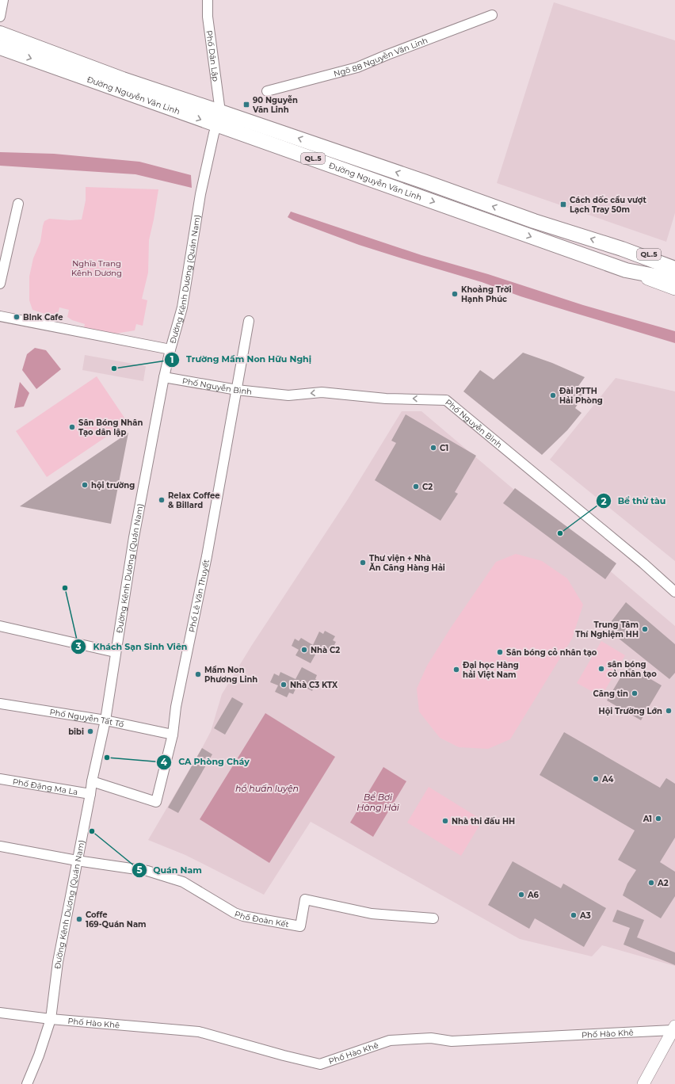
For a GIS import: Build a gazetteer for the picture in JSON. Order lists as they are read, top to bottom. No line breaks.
{"streets":{"highway":["Đường Nguyễn Văn Linh","QL.5"],"street":["Phố Dân Lập","Ngõ 88 Nguyễn Văn Linh","Đường Kênh Dương (Quán Nam)","Phố Nguyễn Bình","Phố Lê Văn Thuyết","Phố Nguyễn Tất Tố","Phố Đặng Ma La","Phố Đoàn Kết","Phố Hào Khê"]},"crossings":[["Phố Dân Lập","Đường Nguyễn Văn Linh"],["Đường Nguyễn Văn Linh","Đường Kênh Dương (Quán Nam)"],["Đường Kênh Dương (Quán Nam)","Phố Nguyễn Bình"],["Đường Kênh Dương (Quán Nam)","Phố Lê Văn Thuyết"],["Đường Kênh Dương (Quán Nam)","Phố Nguyễn Tất Tố"],["Đường Kênh Dương (Quán Nam)","Phố Đặng Ma La"],["Đường Kênh Dương (Quán Nam)","Phố Đoàn Kết"],["Đường Kênh Dương (Quán Nam)","Phố Hào Khê"],["Phố Nguyễn Bình","Phố Lê Văn Thuyết"],["Phố Lê Văn Thuyết","Phố Nguyễn Tất Tố"]],"one_way":["Phố Nguyễn Bình"],"water":["hồ huấn luyện","Bể Bơi Hàng Hải"],"parks":["Nghĩa Trang Kênh Dương"],"places":{"transit":["90 Nguyễn Văn Linh","Cách dốc cầu vượt Lạch Tray 50m"],"other":["Khoảng Trời Hạnh Phúc","Blnk Cafe","Trường Mầm Non Hữu Nghị","Đài PTTH Hải Phòng","Sân Bóng Nhân Tạo dân lập","C1","hội trường","C2","Relax Coffee & Billard","Bể thử tàu","Thư viện + Nhà Ăn Căng Hàng Hải","Khách Sạn Sinh Viên","Trung Tâm Thí Nghiệm HH","Nhà C2","Sân bóng cỏ nhân tạo","sân bóng cỏ nhân tạo","Đại học Hàng hải Việt Nam","Mầm Non Phương Linh","Nhà C3 KTX","Căng tin","Hội Trường Lớn","bibi","CA Phòng Cháy","A4","A1","Nhà thi đấu HH","Quán Nam","A2","A6","A3","Coffe 169-Quán Nam"]}}
